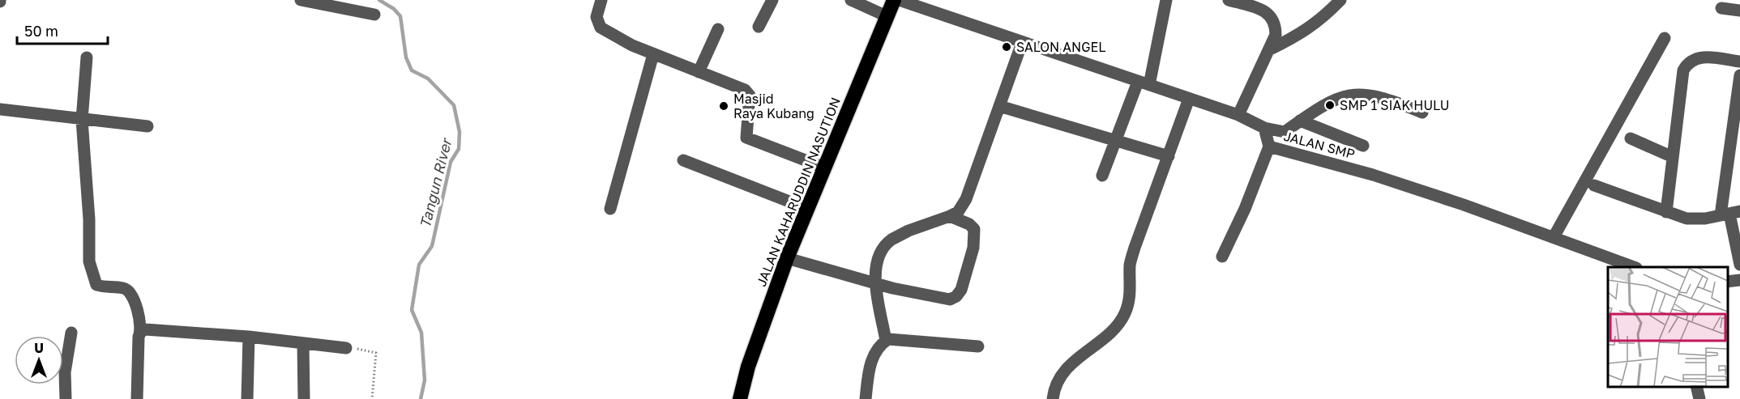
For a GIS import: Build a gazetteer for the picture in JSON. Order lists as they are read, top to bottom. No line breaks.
{"streets":{"highway":["JALAN KAHARUDDIN NASUTION"],"street":["JALAN SMP"]},"water":["Tangun River"],"places":["SALON ANGEL","SMP 1 SIAK HULU","Masjid Raya Kubang"],"scale_bar":"50 m","north":"top"}
